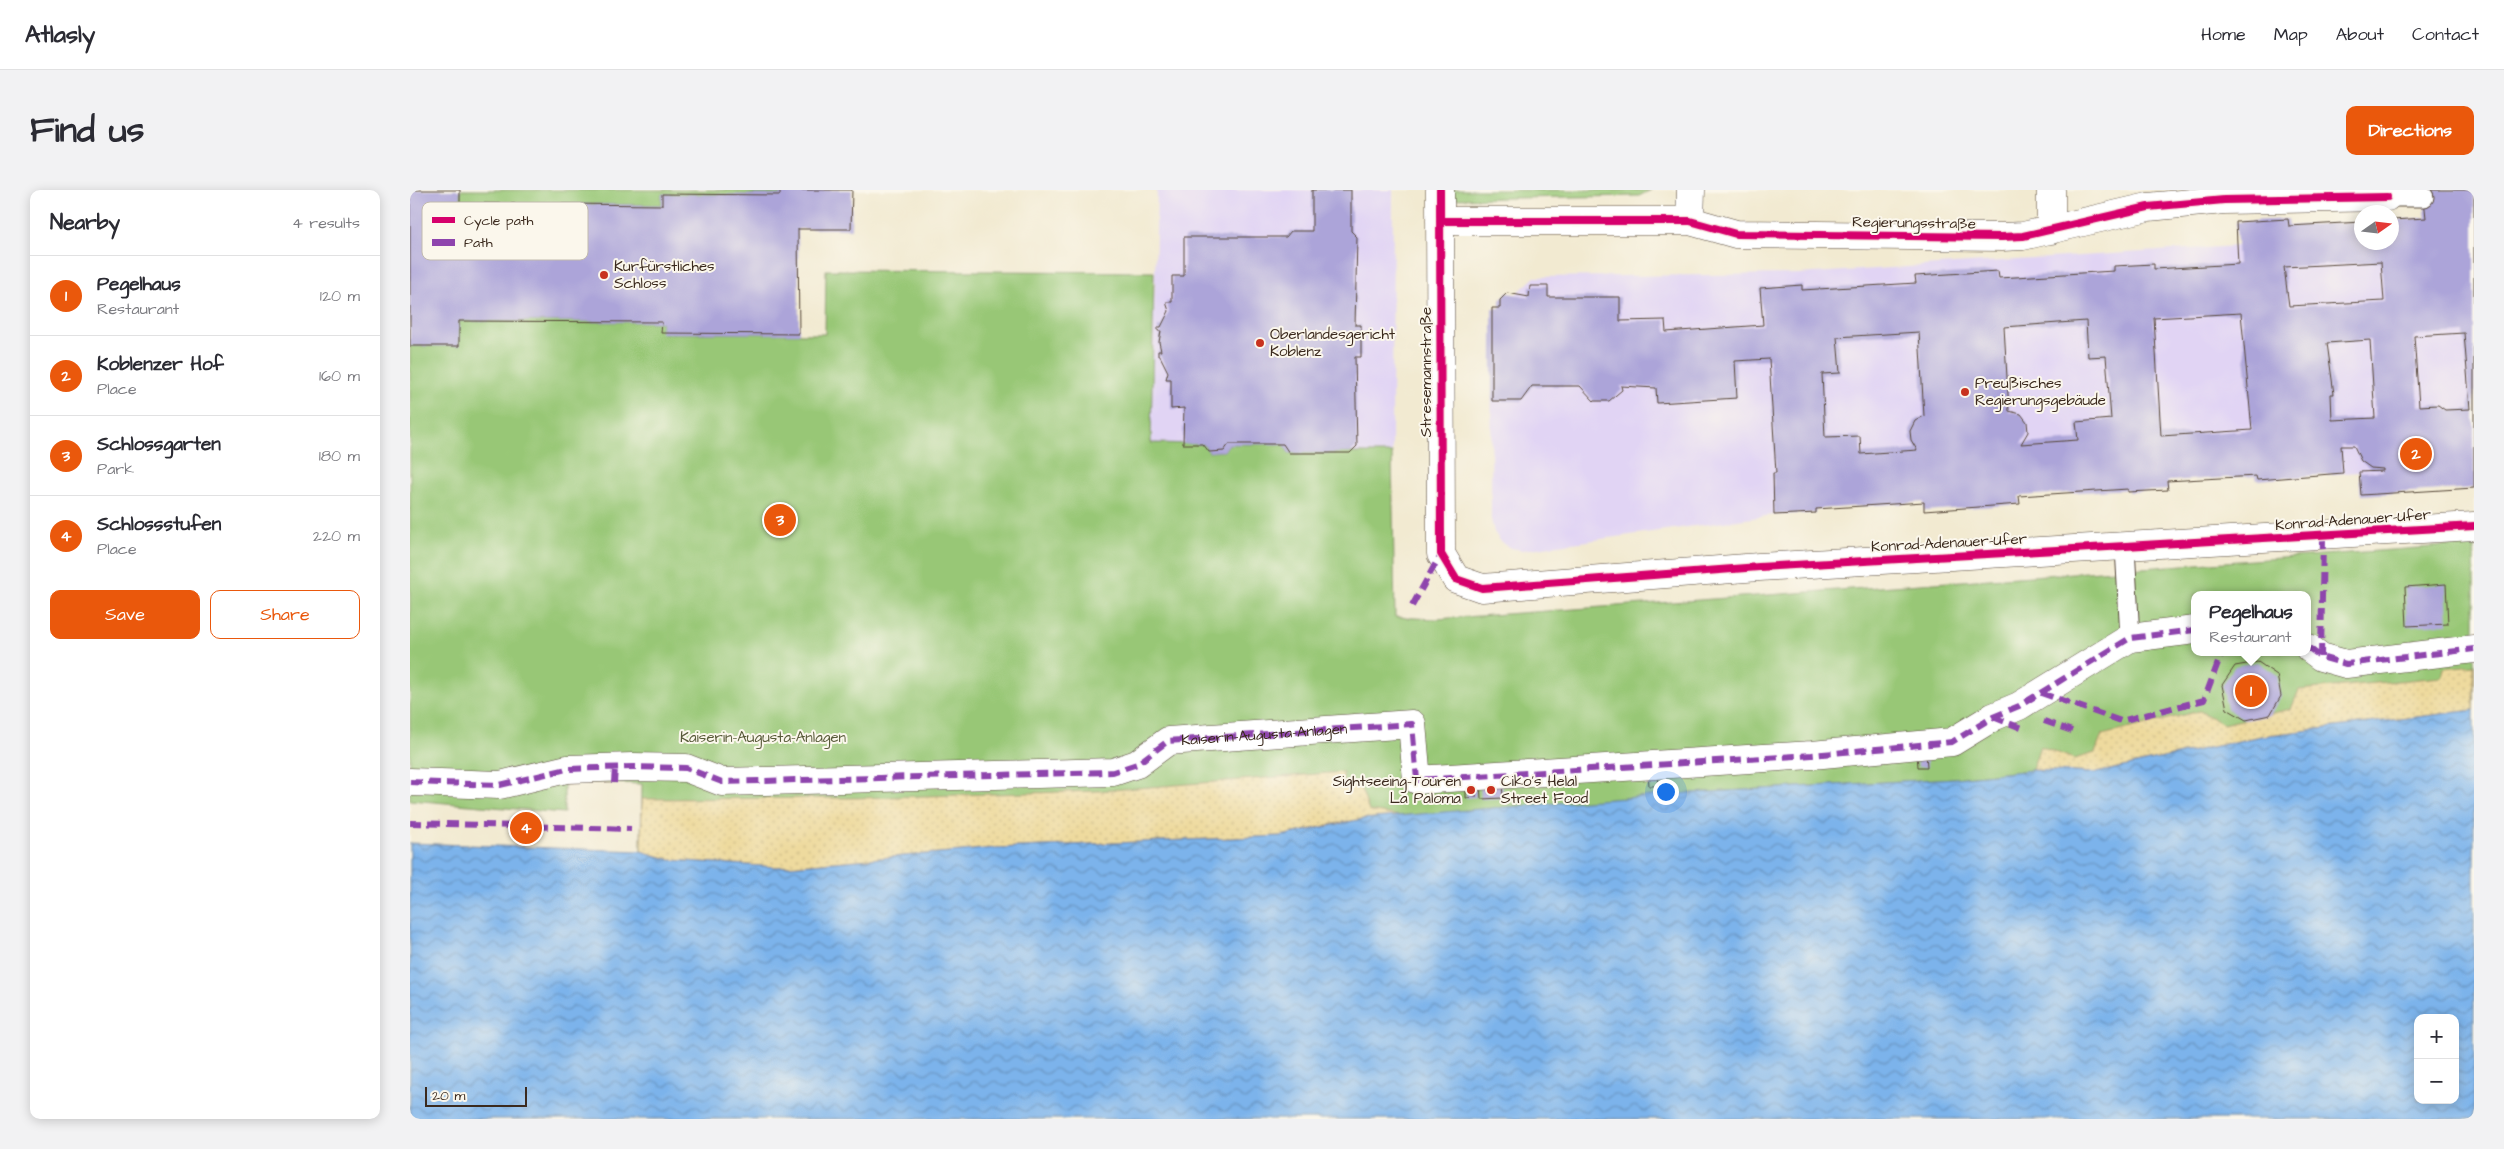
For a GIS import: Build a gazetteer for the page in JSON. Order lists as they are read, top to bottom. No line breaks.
{"streets":{"street":["Regierungsstraße","Stresemannstraße","Konrad-Adenauer-Ufer","Kaiserin-Augusta-Anlagen"]},"crossings":[["Regierungsstraße","Stresemannstraße"],["Stresemannstraße","Konrad-Adenauer-Ufer"]],"parks":["Kaiserin-Augusta-Anlagen"],"places":["Kurfürstliches Schloss","Oberlandesgericht Koblenz","Preußisches Regierungsgebäude","Sightseeing-Touren La Paloma","Ciko's Helal Street Food"],"legend":["Cycle path","Path"],"scale_bar":"20 m","north":"right","page":{"header":"Atlasly","nav":["Home","Map","About","Contact"],"title":"Find us","buttons":["Directions",["Save","Share"]],"heading":["Nearby","4 results"],"list":[{"mark":"1","name":"Pegelhaus","note":"Restaurant","value":"120 m"},{"mark":"2","name":"Koblenzer Hof","note":"Place","value":"160 m"},{"mark":"3","name":"Schlossgarten","note":"Park","value":"180 m"},{"mark":"4","name":"Schlossstufen","note":"Place","value":"220 m"}],"pins":["2","3","1","4"],"popup":["Pegelhaus","Restaurant"],"map_buttons":["+","−"],"scale":"20 m"}}
